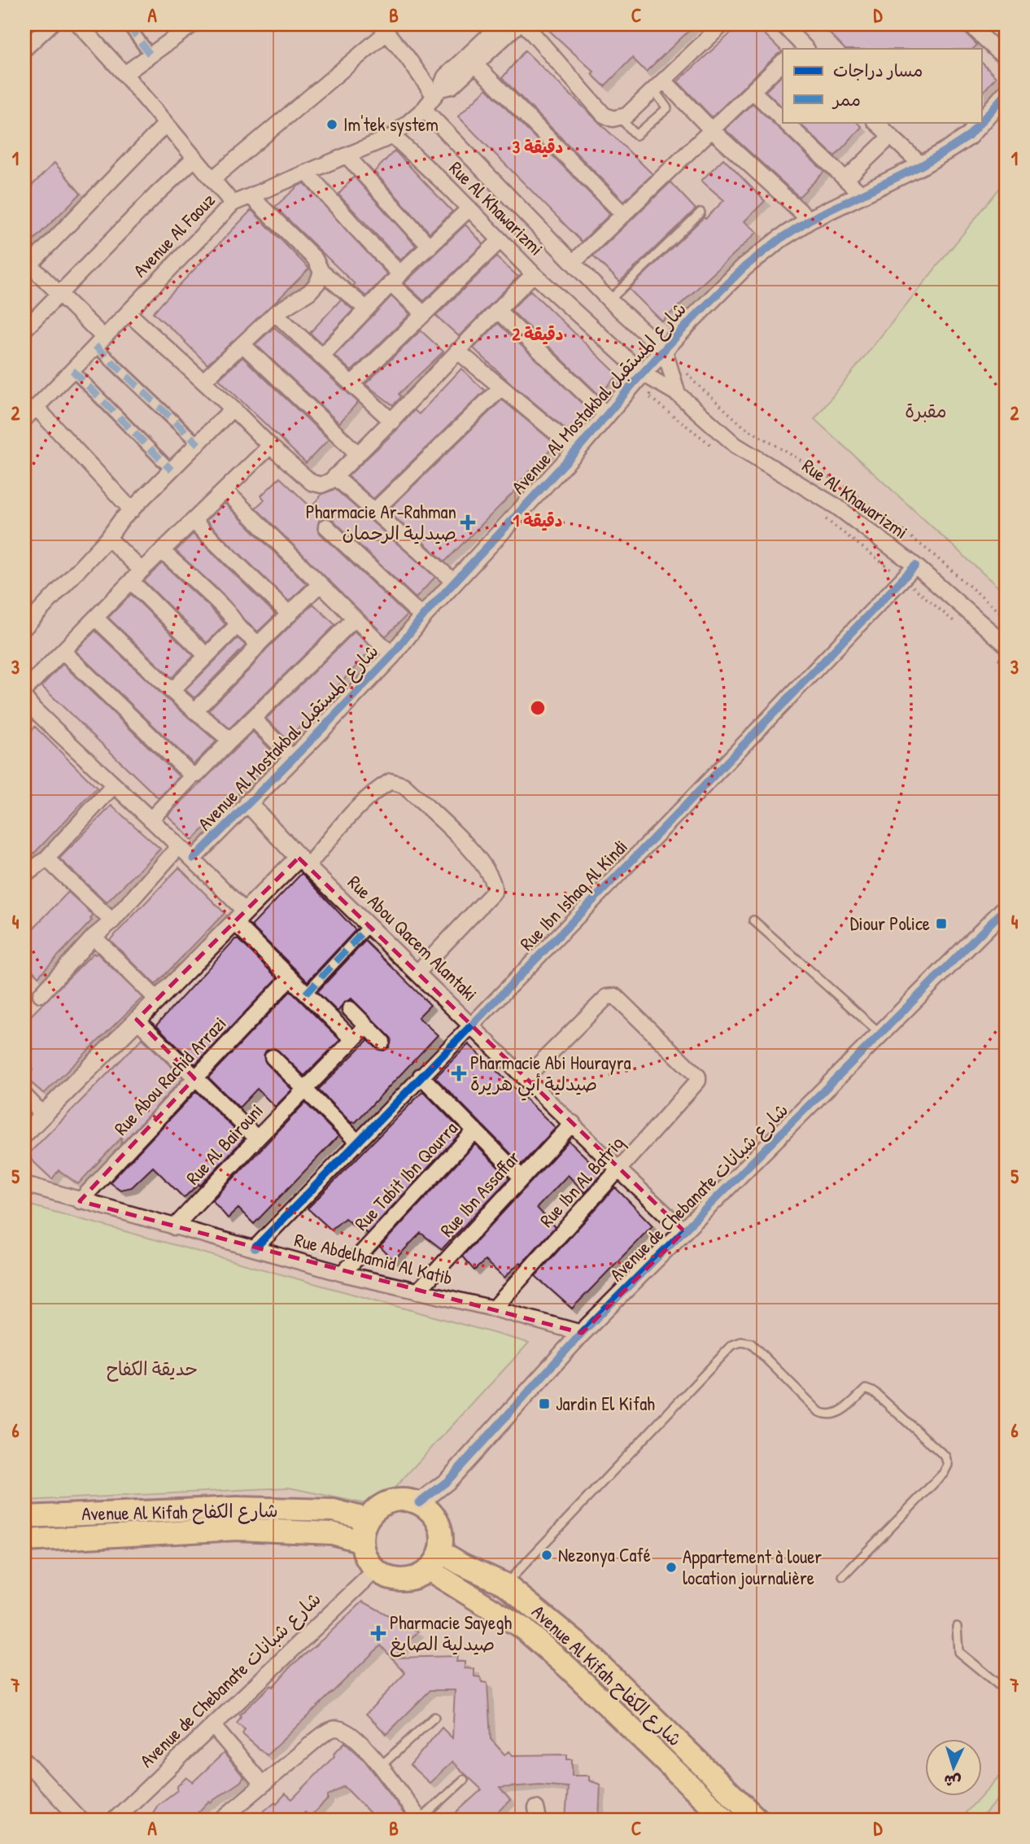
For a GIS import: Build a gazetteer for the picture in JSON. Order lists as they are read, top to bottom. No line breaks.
{"streets":{"main road":["Avenue Al Kifah شارع الكفاح"],"street":["Rue Al Khawarizmi","Avenue Al Faouz","Avenue Al Mostakbal شارع المستقبل","Rue Ibn Ishaq Al Kindi","Rue Abou Qacem Alantaki","Rue Abou Rachid Arrazi","Rue Al Bairouni","Rue Tabit Ibn Qourra","Rue Ibn Al Batriq","Avenue de Chebanate شارع شبانات","Rue Ibn Assaffar","Rue Abdelhamid Al Katib"]},"crossings":[["Rue Al Khawarizmi","Avenue Al Faouz"],["Rue Al Khawarizmi","Avenue Al Mostakbal شارع المستقبل"],["Rue Al Khawarizmi","Rue Ibn Ishaq Al Kindi"],["Avenue Al Mostakbal شارع المستقبل","Rue Abou Qacem Alantaki"],["Rue Ibn Ishaq Al Kindi","Rue Abou Qacem Alantaki"],["Rue Ibn Ishaq Al Kindi","Rue Abdelhamid Al Katib"],["Rue Abou Qacem Alantaki","Rue Ibn Al Batriq"],["Rue Abou Qacem Alantaki","Avenue de Chebanate شارع شبانات"],["Rue Abou Qacem Alantaki","Rue Ibn Assaffar"],["Rue Abou Rachid Arrazi","Rue Abdelhamid Al Katib"],["Rue Al Bairouni","Rue Abdelhamid Al Katib"],["Rue Tabit Ibn Qourra","Rue Abdelhamid Al Katib"],["Rue Ibn Al Batriq","Rue Abdelhamid Al Katib"],["Avenue de Chebanate شارع شبانات","Rue Abdelhamid Al Katib"],["Avenue de Chebanate شارع شبانات","Avenue Al Kifah شارع الكفاح"],["Rue Ibn Assaffar","Rue Abdelhamid Al Katib"]],"parks":["مقبرة","حديقة الكفاح"],"places":{"other":["Im'tek system","Nezonya Café","Appartement à louer location journalière"],"health":["Pharmacie Ar-Rahman صيدلية الرحمان","Pharmacie Abi Hourayra صيدلية أبي هريرة","Pharmacie Sayegh صيدلية الصايغ"],"transit":["Diour Police","Jardin El Kifah"]},"legend":["مسار دراجات","ممر"],"north":"bottom","grid":{"columns":["A","B","C","D"],"rows":["1","2","3","4","5","6","7"]},"rings":["3 دقيقة","2 دقيقة","1 دقيقة"]}
